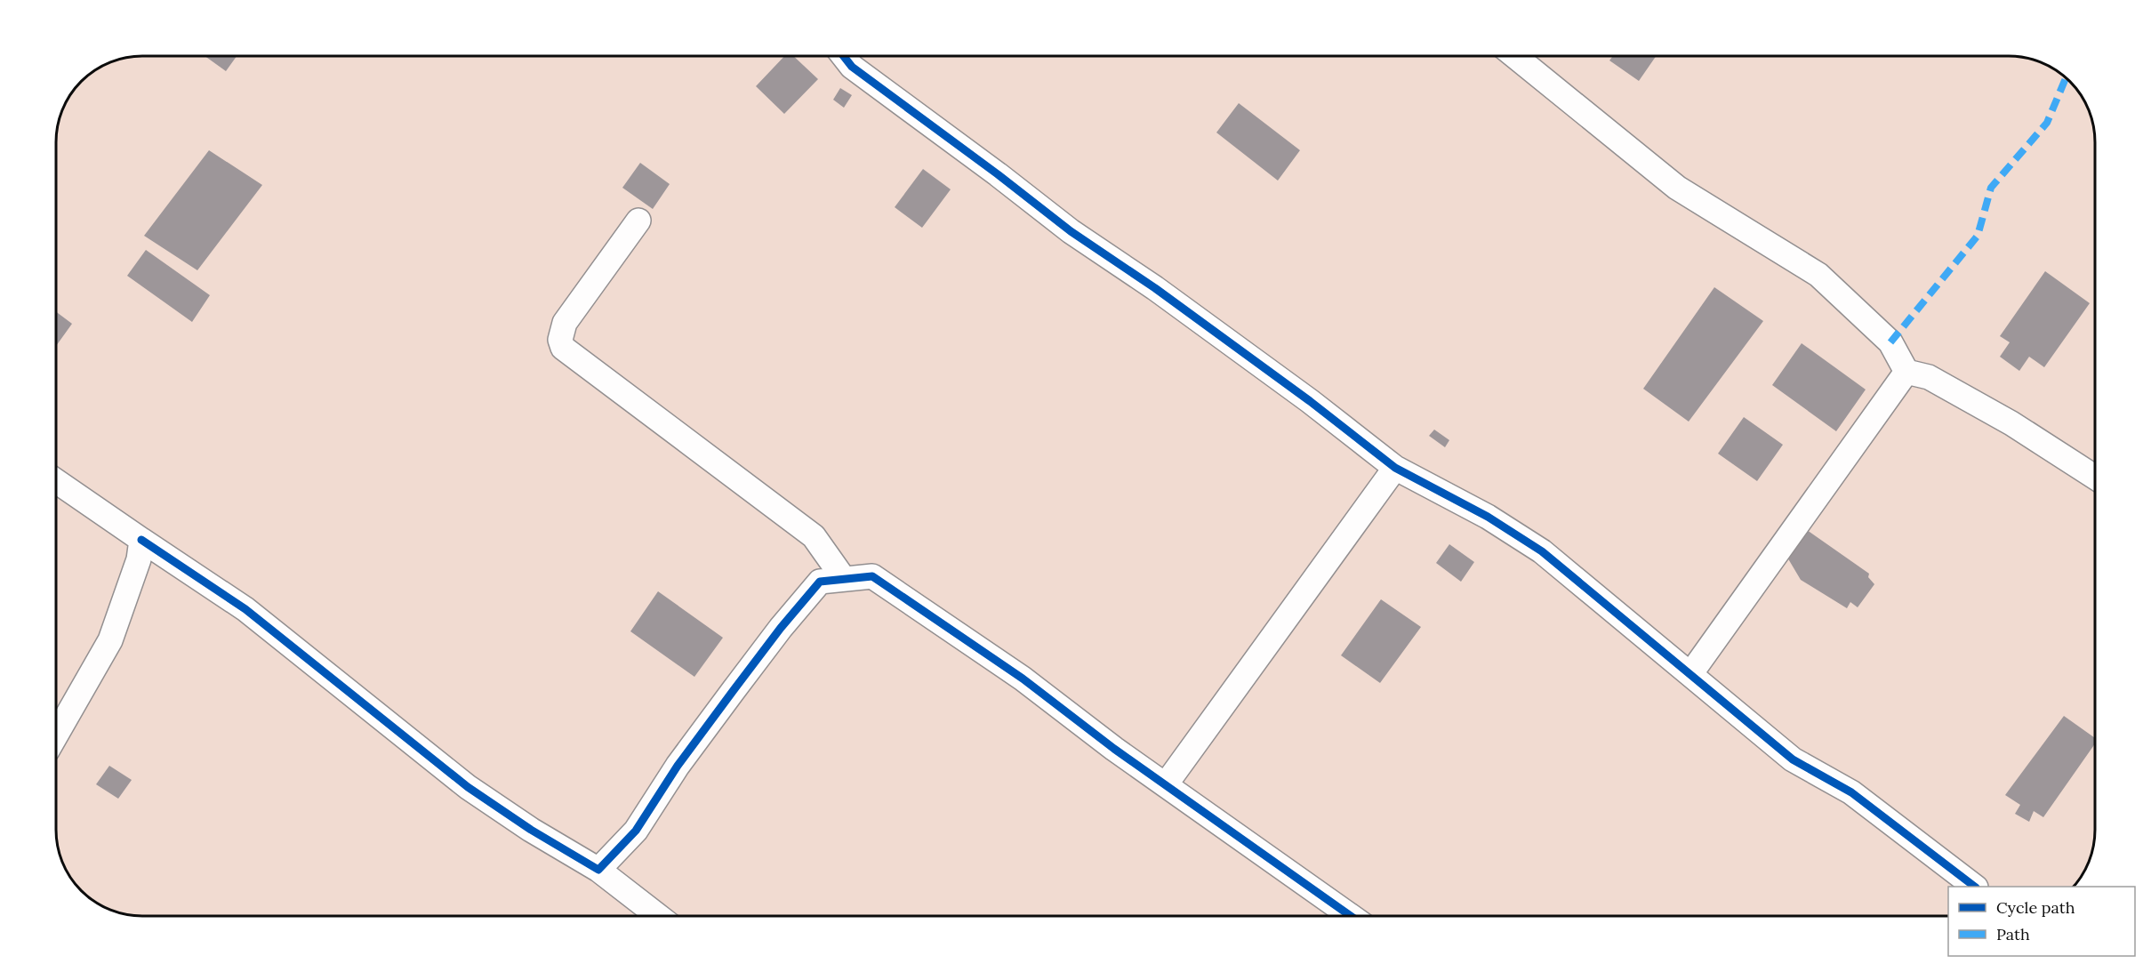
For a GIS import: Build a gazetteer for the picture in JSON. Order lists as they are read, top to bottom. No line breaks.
{"legend":["Cycle path","Path"]}
